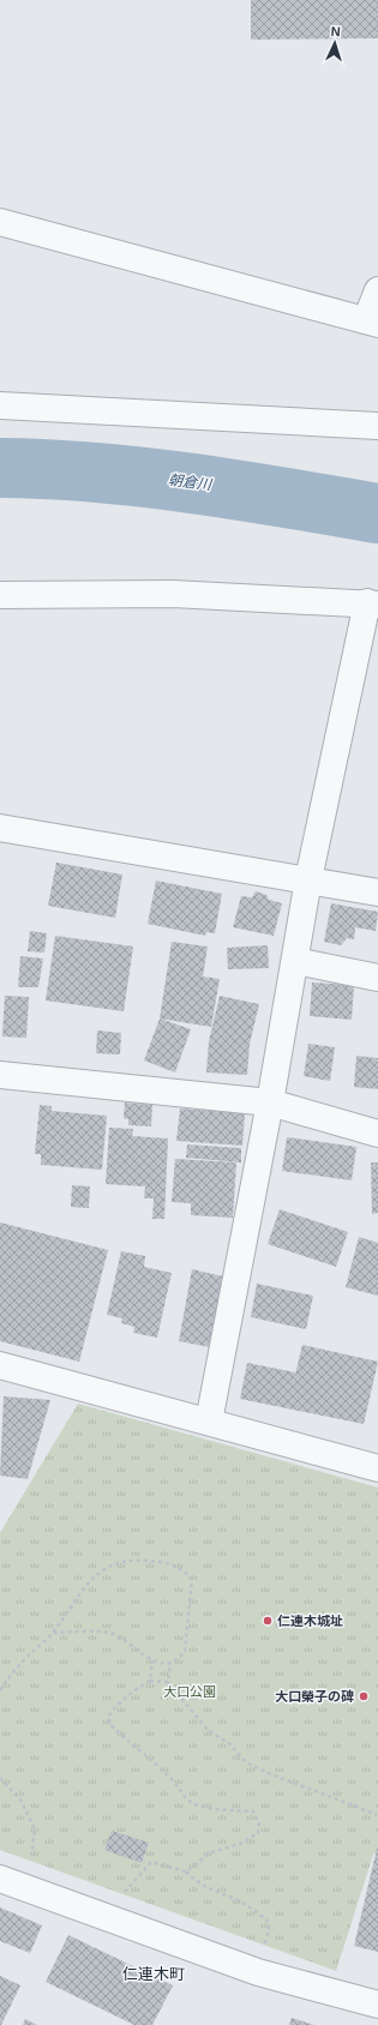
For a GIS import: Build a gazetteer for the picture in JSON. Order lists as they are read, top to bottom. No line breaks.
{"districts":["仁連木町"],"water":["朝倉川"],"parks":["大口公園"],"places":["仁連木城址","大口榮子の碑"],"north":"top"}
